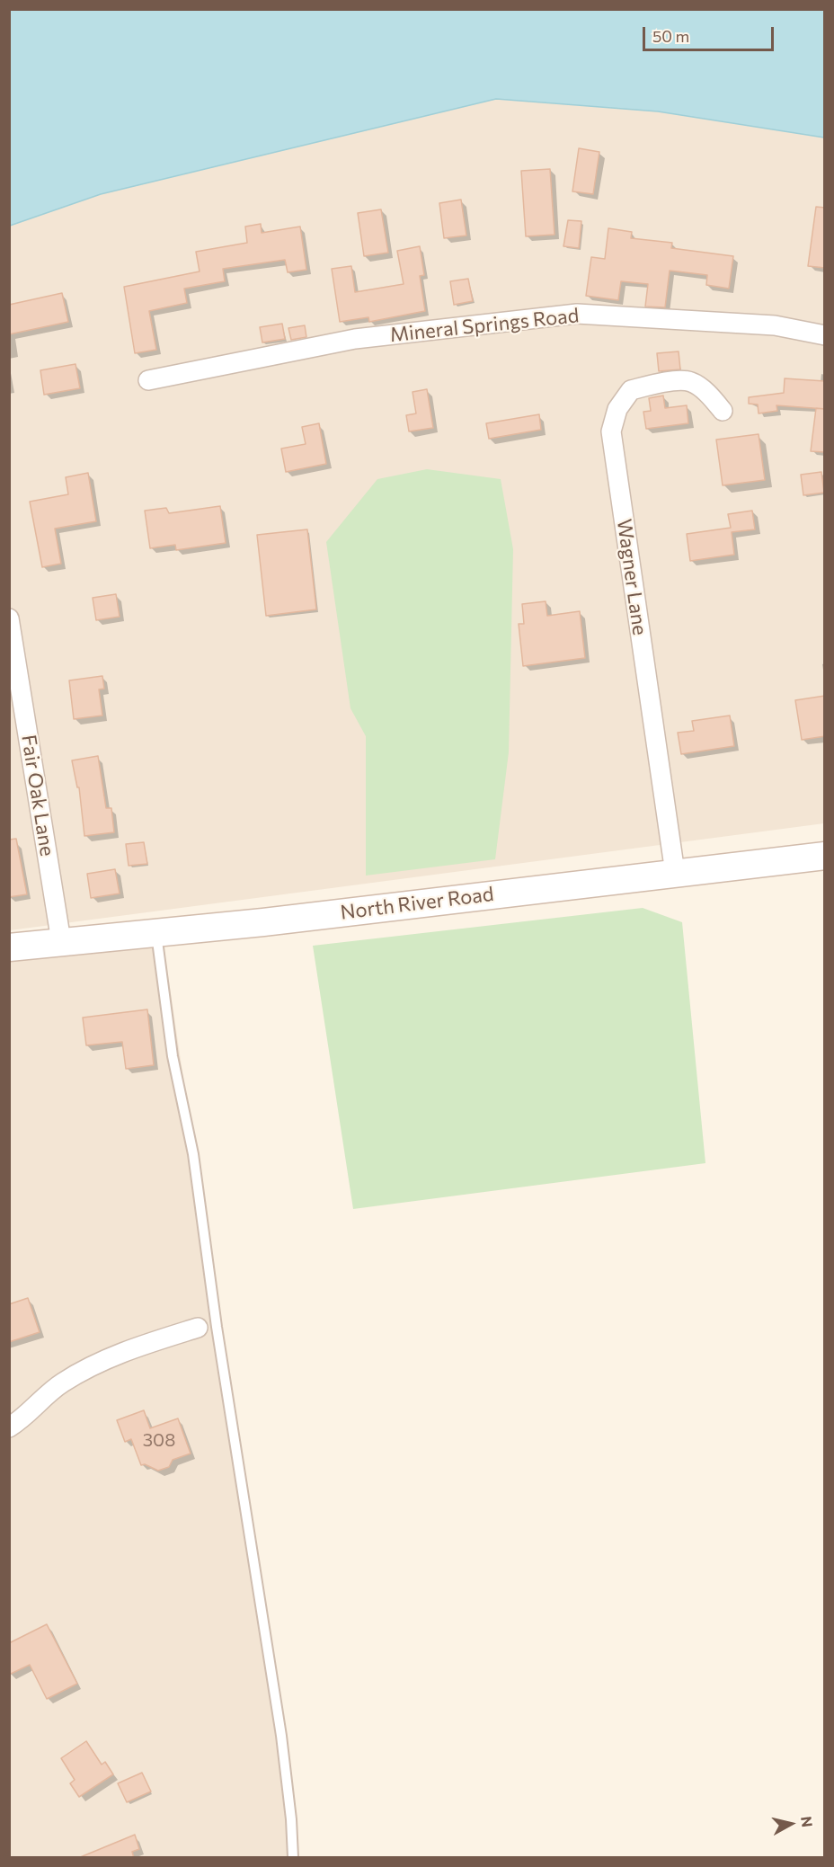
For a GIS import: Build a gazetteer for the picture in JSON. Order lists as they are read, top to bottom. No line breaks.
{"streets":{"street":["Mineral Springs Road","Wagner Lane","Fair Oak Lane","North River Road"]},"crossings":[["Wagner Lane","North River Road"],["Fair Oak Lane","North River Road"]],"house_numbers":["308"],"scale_bar":"50 m","north":"right"}
